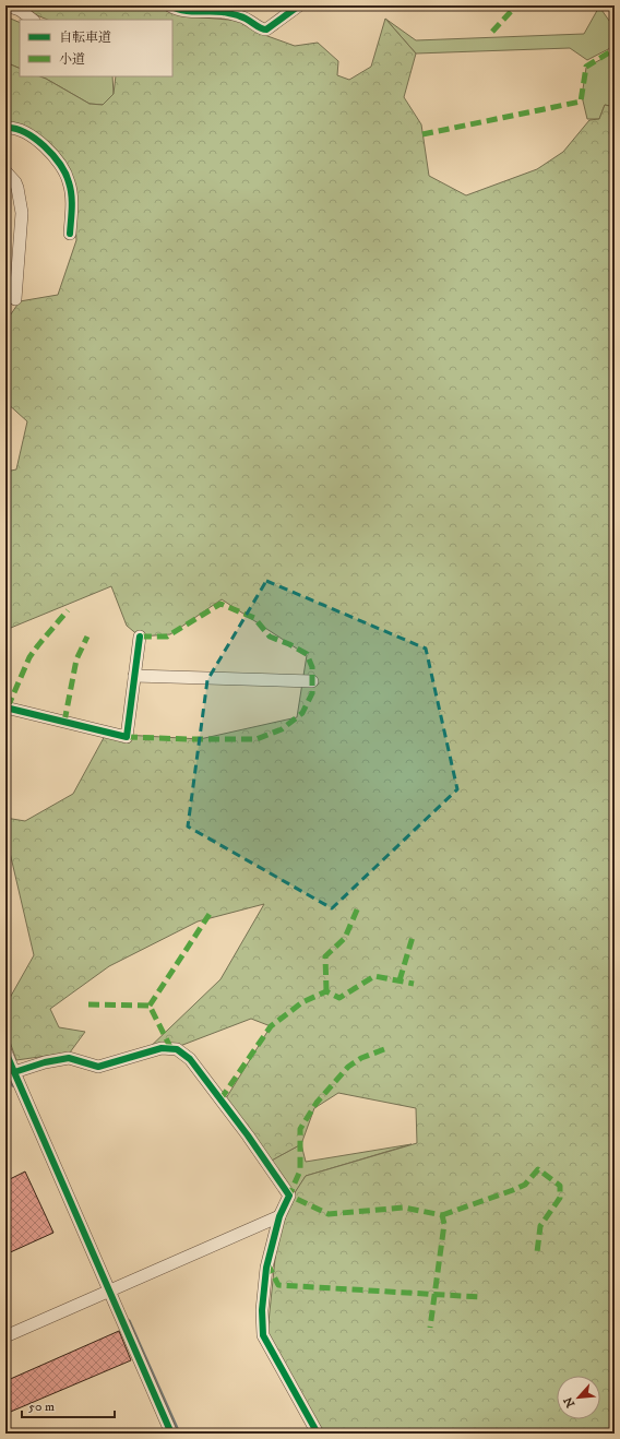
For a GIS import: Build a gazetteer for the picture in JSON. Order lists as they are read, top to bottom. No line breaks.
{"legend":["自転車道","小道"],"scale_bar":"50 m","north":"bottom left"}
